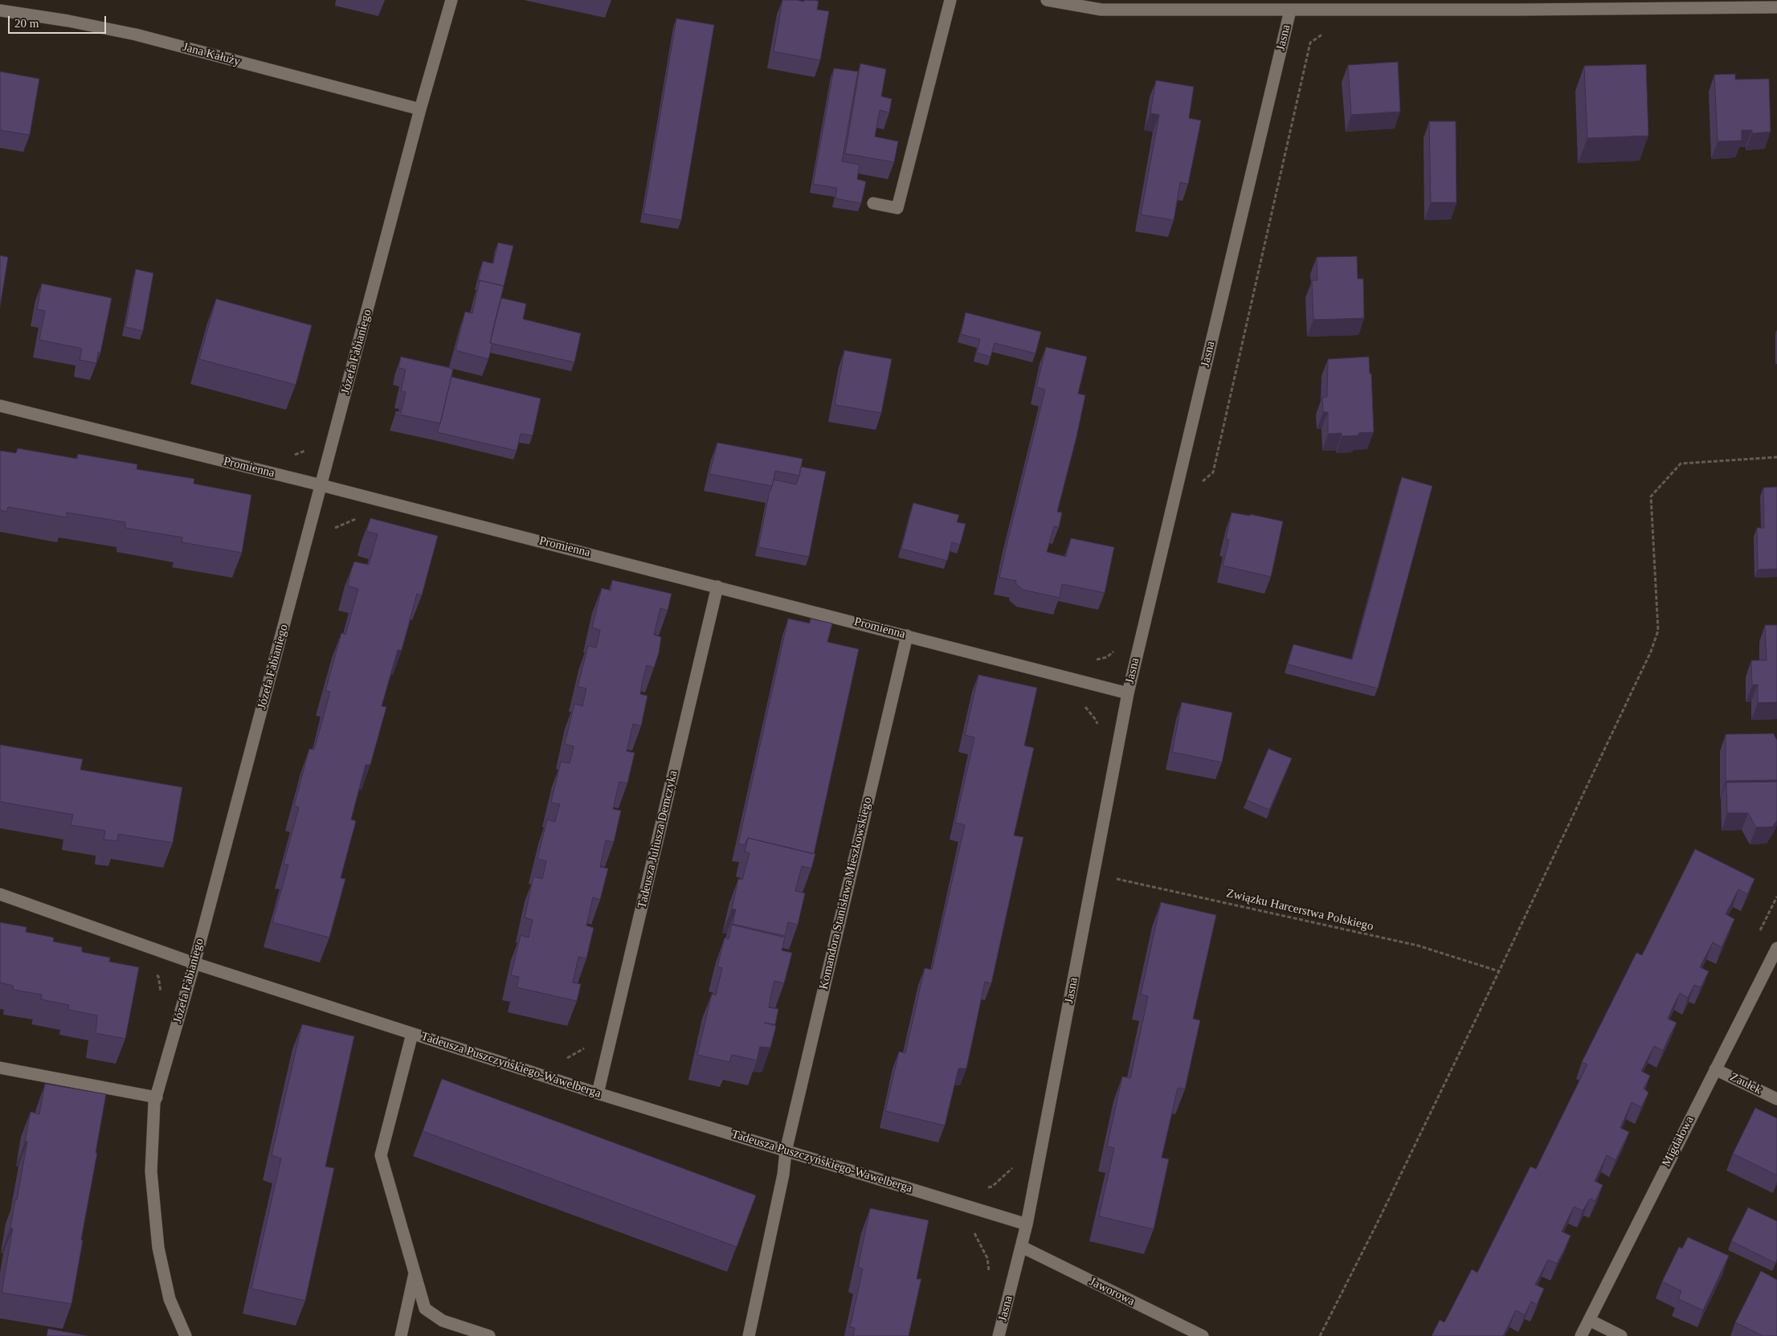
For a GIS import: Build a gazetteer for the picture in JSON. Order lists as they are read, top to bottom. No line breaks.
{"streets":{"street":["Jasna","Jana Kałuży","Józefa Fabianiego","Promienna","Tadeusza Juliusza Demczyka","Komandora Stanisława Mieszkowskiego","Tadeusza Puszczyńskiego-Wawelberga","Zaułek","Migdałowa","Jaworowa"],"path":["Związku Harcerstwa Polskiego"]},"crossings":[["Jasna","Promienna"],["Jasna","Związku Harcerstwa Polskiego"],["Jasna","Tadeusza Puszczyńskiego-Wawelberga"],["Jasna","Jaworowa"],["Jana Kałuży","Józefa Fabianiego"],["Józefa Fabianiego","Promienna"],["Józefa Fabianiego","Tadeusza Puszczyńskiego-Wawelberga"],["Promienna","Tadeusza Juliusza Demczyka"],["Promienna","Komandora Stanisława Mieszkowskiego"],["Tadeusza Juliusza Demczyka","Tadeusza Puszczyńskiego-Wawelberga"],["Komandora Stanisława Mieszkowskiego","Tadeusza Puszczyńskiego-Wawelberga"],["Zaułek","Migdałowa"]],"scale_bar":"20 m"}
